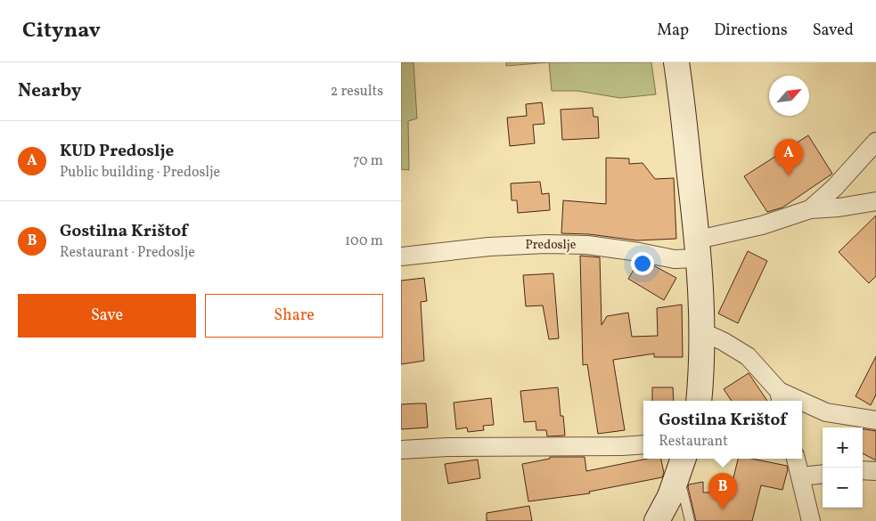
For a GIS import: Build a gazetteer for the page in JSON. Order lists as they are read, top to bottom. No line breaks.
{"streets":{"street":["Predoslje"]},"north":"top right","page":{"header":"Citynav","nav":["Map","Directions","Saved"],"heading":["Nearby","2 results"],"list":[{"mark":"A","name":"KUD Predoslje","note":"Public building · Predoslje","value":"70 m"},{"mark":"B","name":"Gostilna Krištof","note":"Restaurant · Predoslje","value":"100 m"}],"pins":["A","B"],"buttons":["Save","Share"],"popup":["Gostilna Krištof","Restaurant"],"map_buttons":["+","−"]}}
